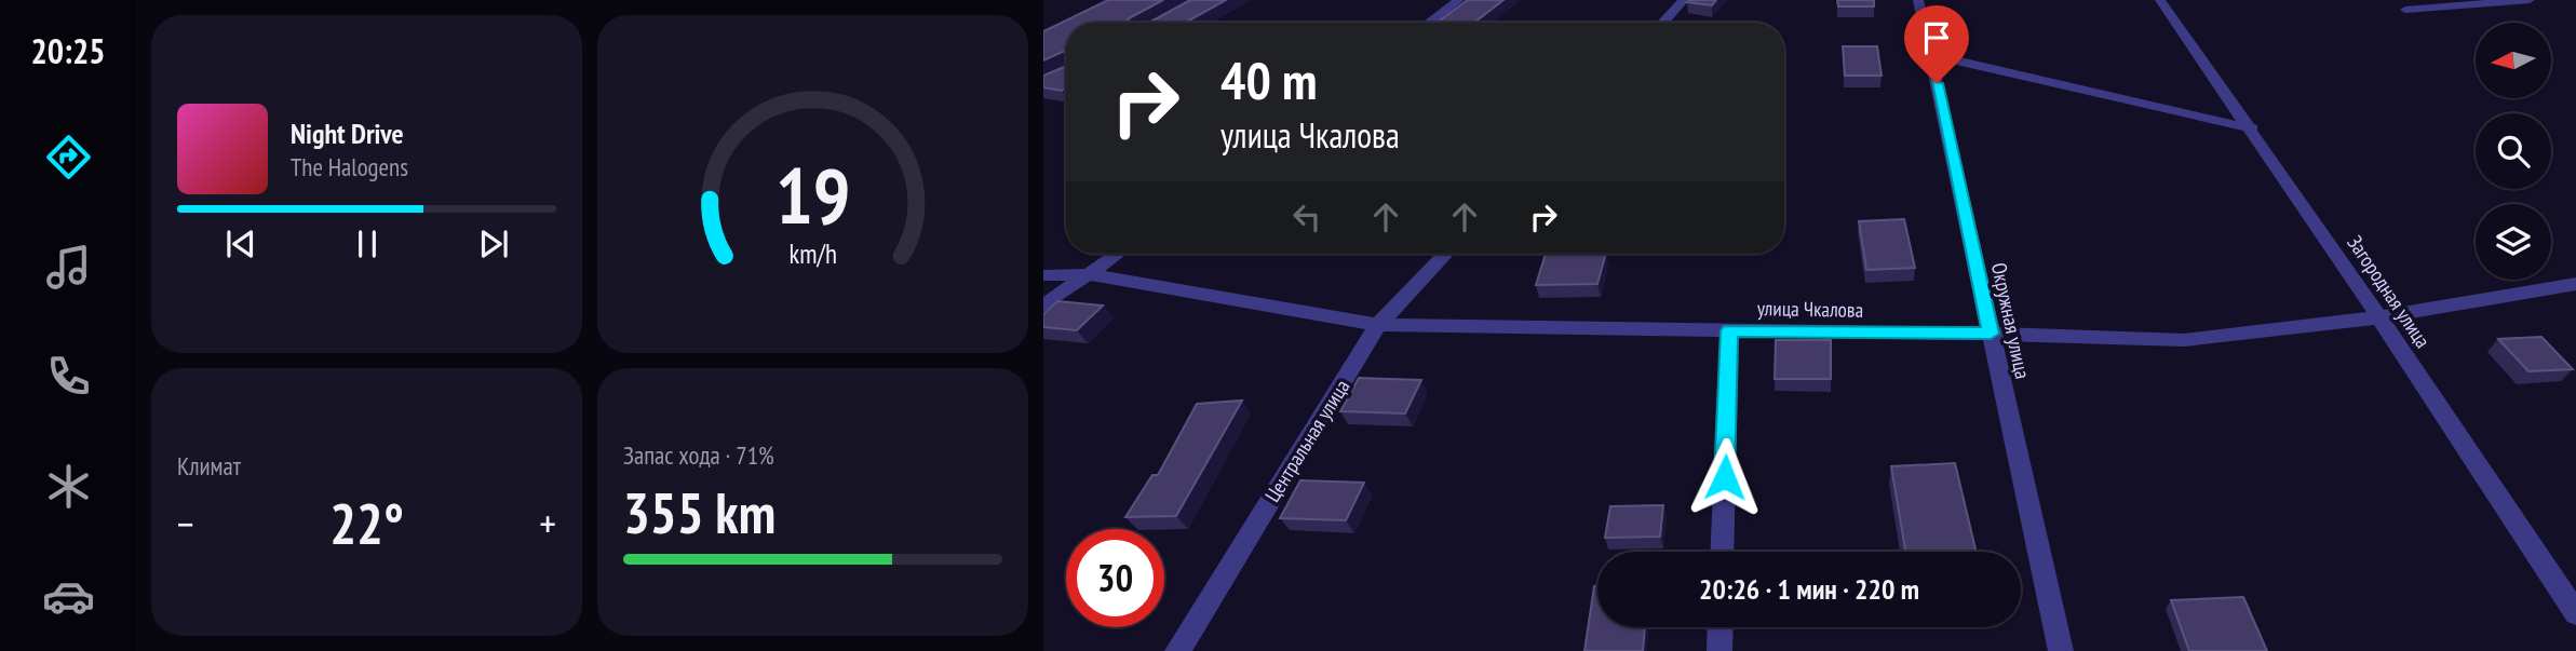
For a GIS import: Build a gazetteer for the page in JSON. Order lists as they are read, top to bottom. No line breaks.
{"streets":{"street":["Загородная улица","улица Чкалова","Окружная улица","Центральная улица"]},"crossings":[["Загородная улица","улица Чкалова"],["улица Чкалова","Окружная улица"],["улица Чкалова","Центральная улица"]],"north":"left","page":{"tabs":"20:25","turn":["40 m","улица Чкалова"],"song":["Night Drive","The Halogens"],"tile":["Климат",["Запас хода · 71%","355 km"]],"heat":["−","22°","+"],"limit":"30","trip":"20:26 · 1 мин · 220 m","gauge":["19","km/h"]}}
